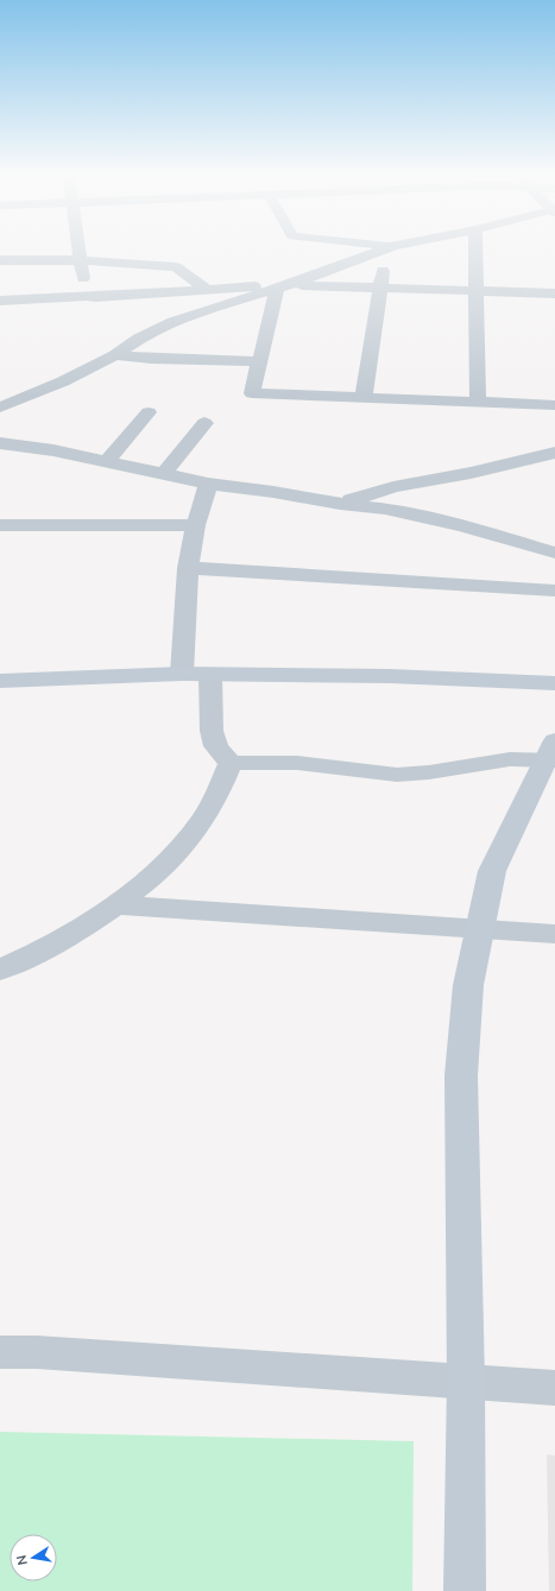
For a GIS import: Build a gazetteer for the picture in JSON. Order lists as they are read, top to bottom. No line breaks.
{"north":"left"}
